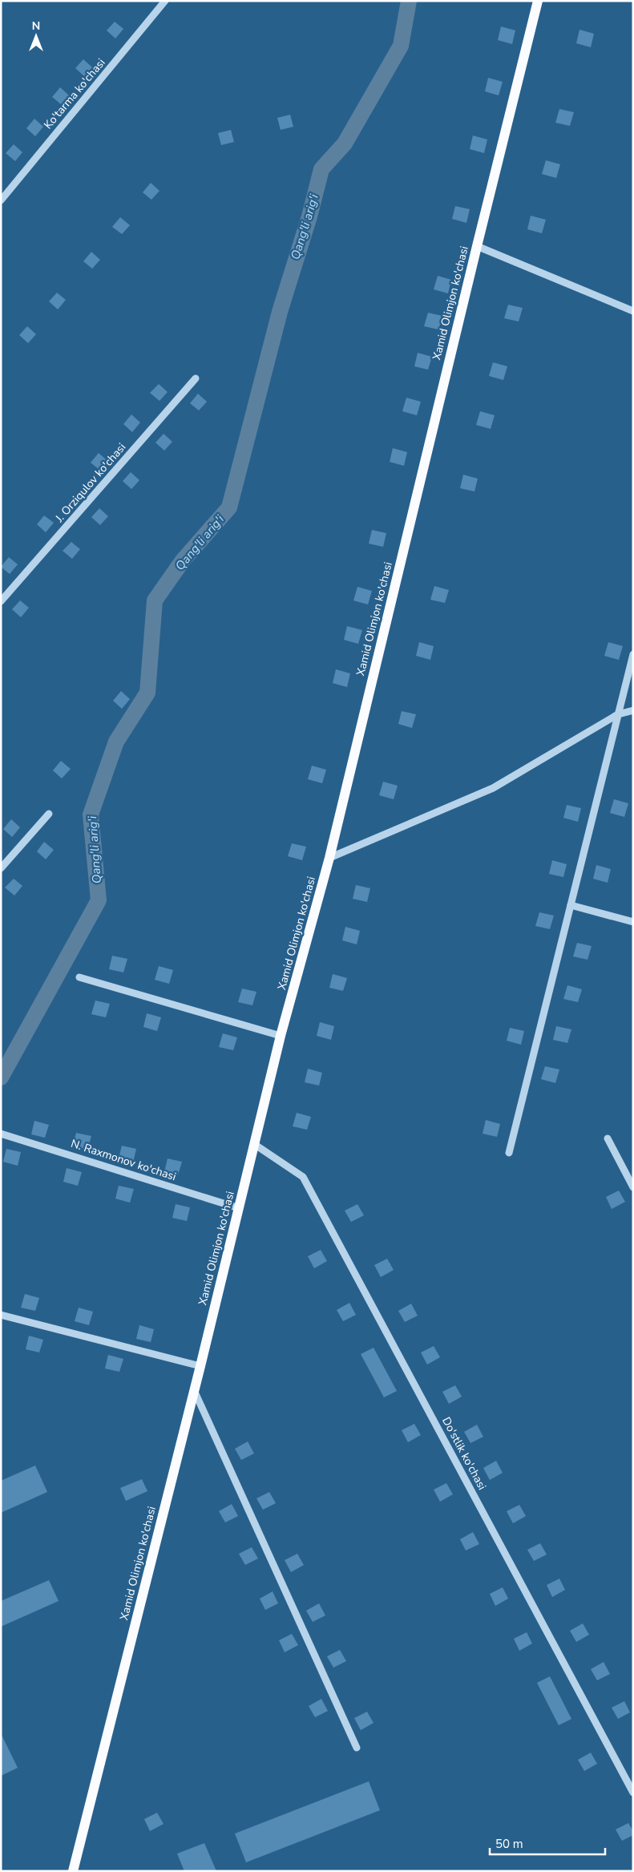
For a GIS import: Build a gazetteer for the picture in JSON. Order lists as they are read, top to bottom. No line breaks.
{"streets":{"main road":["Xamid Olimjon ko'chasi"],"street":["Ko'tarma ko'chasi","J. Orziqulov ko'chasi","N. Raxmonov ko'chasi","Do'stlik ko'chasi"]},"crossings":[["Xamid Olimjon ko'chasi","N. Raxmonov ko'chasi"],["Xamid Olimjon ko'chasi","Do'stlik ko'chasi"]],"water":["Qang'li arig'i"],"scale_bar":"50 m","north":"top"}
